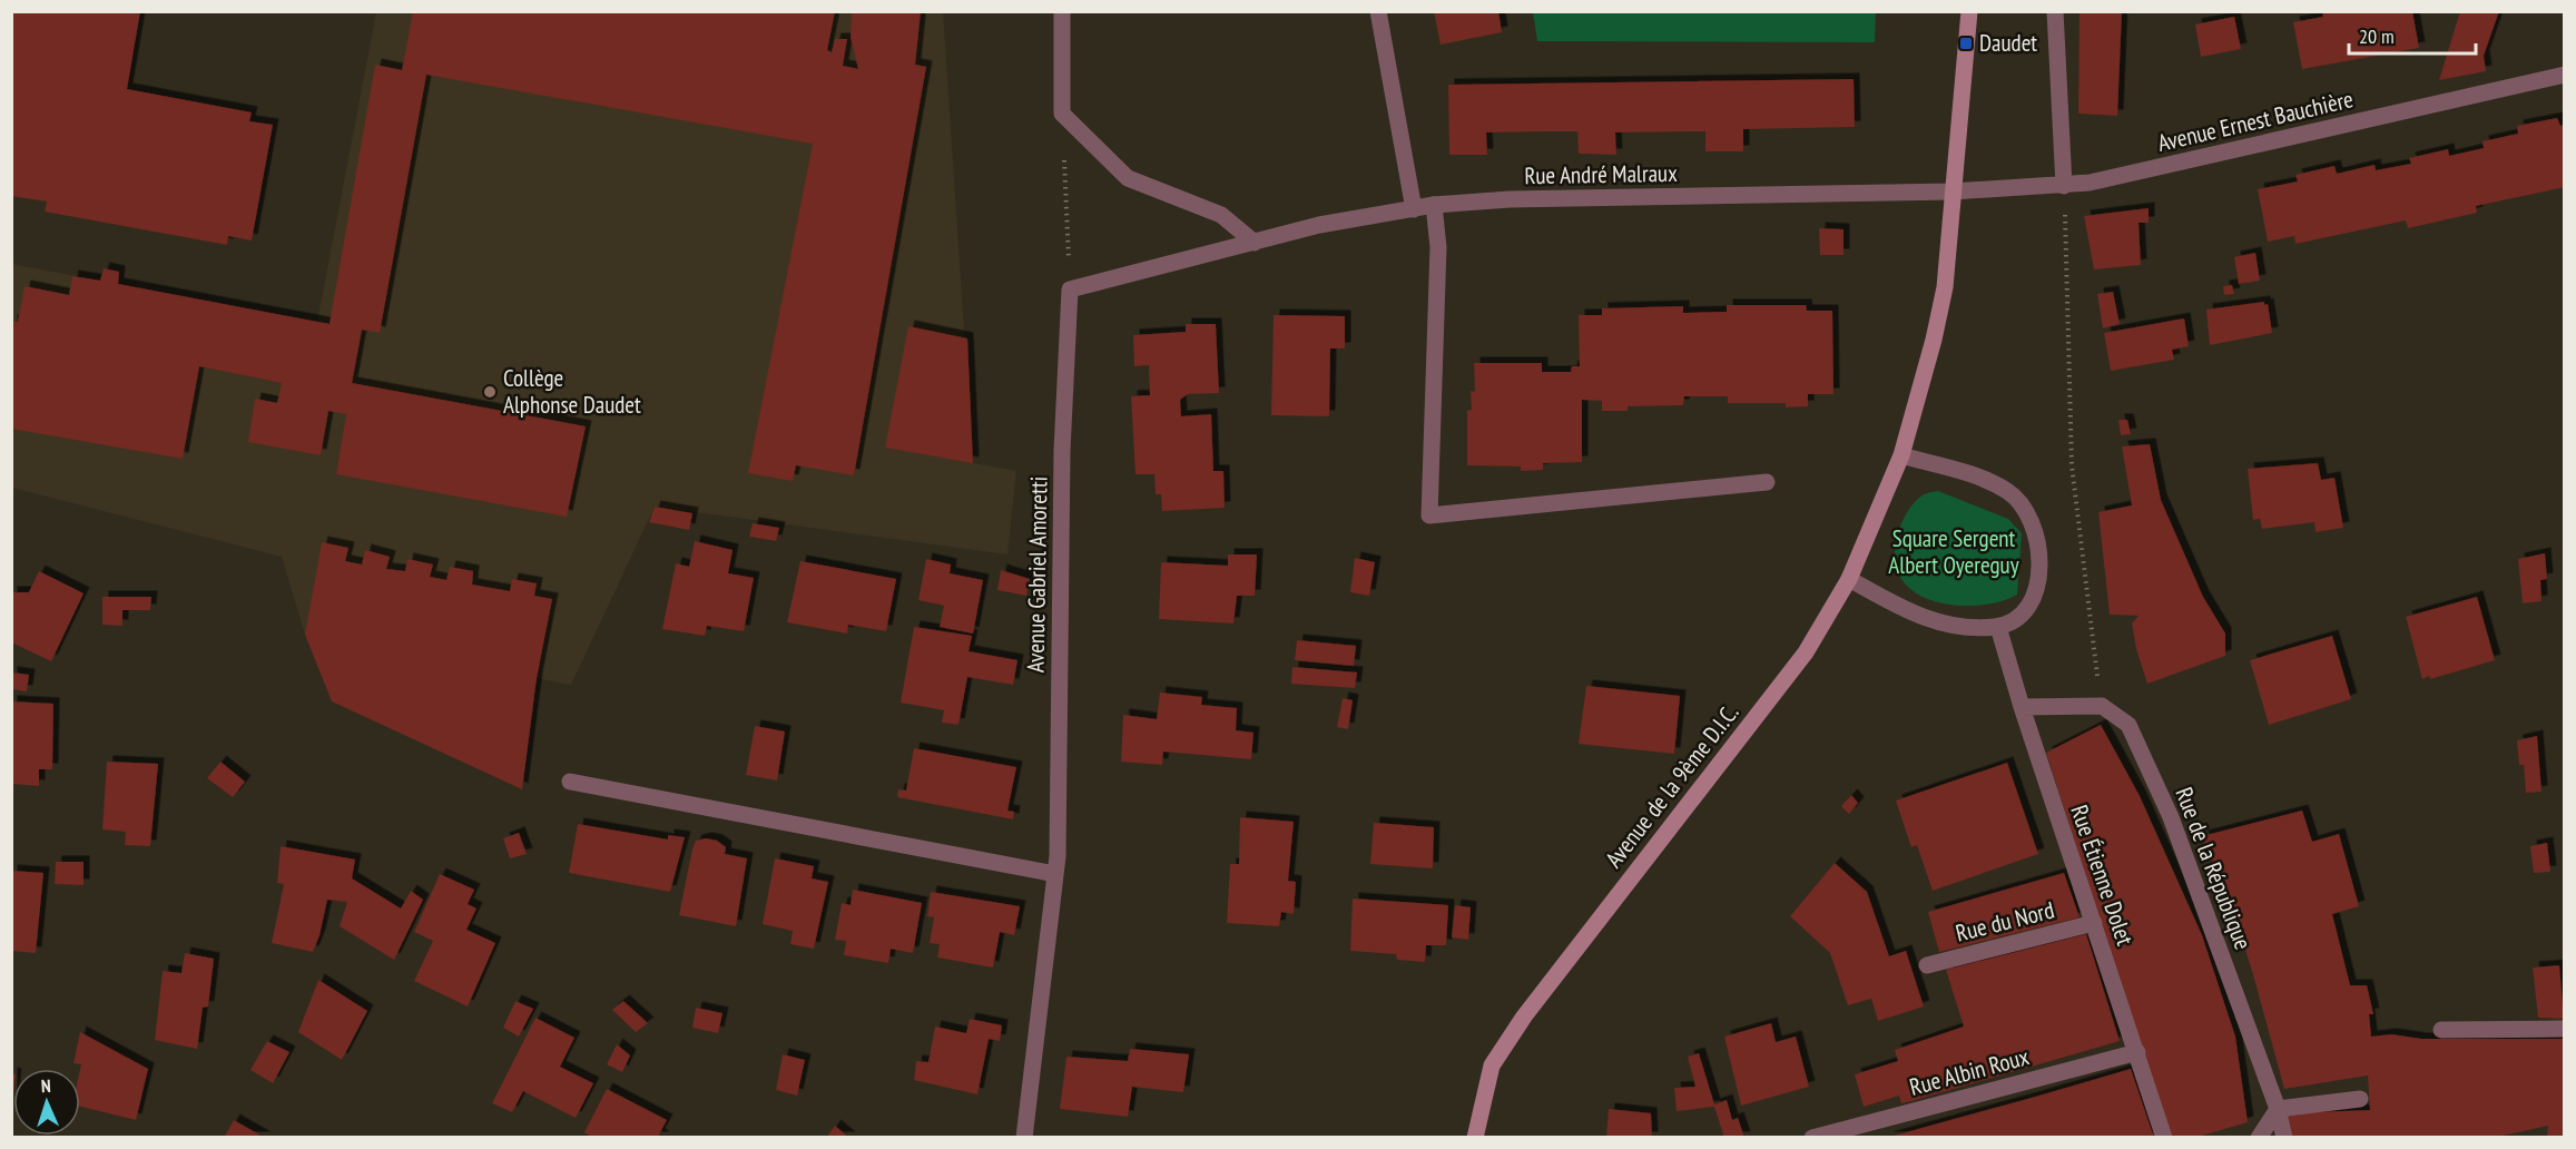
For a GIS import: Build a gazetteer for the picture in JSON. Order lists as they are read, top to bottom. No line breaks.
{"streets":{"main road":["Avenue de la 9ème D.I.C."],"street":["Avenue Ernest Bauchière","Rue André Malraux","Avenue Gabriel Amoretti","Rue de la République","Rue Étienne Dolet","Rue du Nord","Rue Albin Roux"]},"crossings":[["Avenue Ernest Bauchière","Rue André Malraux"],["Avenue Ernest Bauchière","Avenue de la 9ème D.I.C."],["Rue André Malraux","Avenue Gabriel Amoretti"],["Rue André Malraux","Avenue de la 9ème D.I.C."],["Avenue de la 9ème D.I.C.","Rue Étienne Dolet"],["Rue Étienne Dolet","Rue du Nord"],["Rue Étienne Dolet","Rue Albin Roux"]],"parks":["Square Sergent Albert Oyereguy"],"places":{"transit":["Daudet"],"other":["Collège Alphonse Daudet"]},"scale_bar":"20 m","north":"top"}
